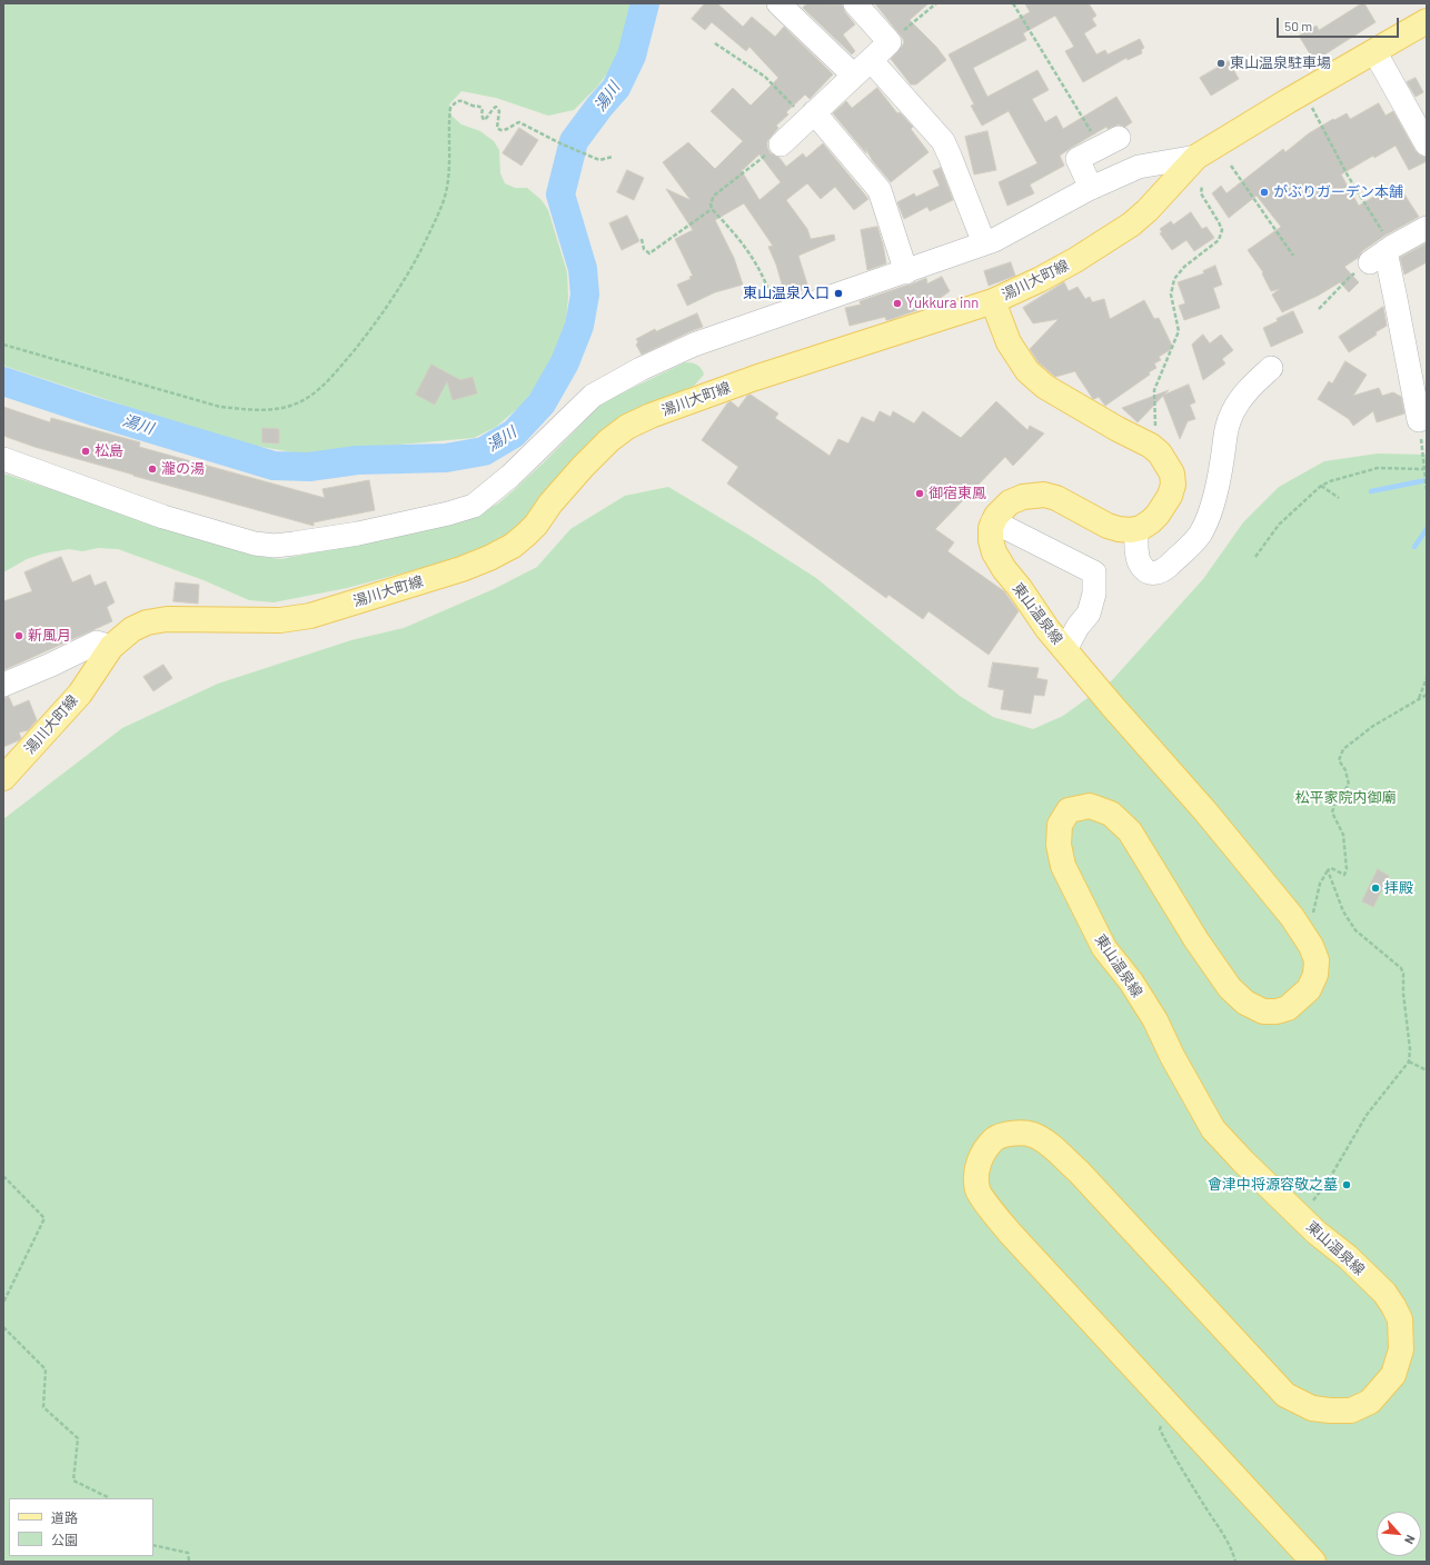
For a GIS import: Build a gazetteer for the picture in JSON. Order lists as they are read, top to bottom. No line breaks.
{"streets":{"main road":["湯川大町線","東山温泉線"]},"water":["湯川"],"parks":["松平家院内御廟"],"places":["東山温泉駐車場","がぶりガーデン本舗","東山温泉入口","Yukkura inn","松島","瀧の湯","御宿東鳳","新風月","拝殿","會津中将源容敬之墓"],"legend":["道路","公園"],"scale_bar":"50 m","north":"bottom right"}
